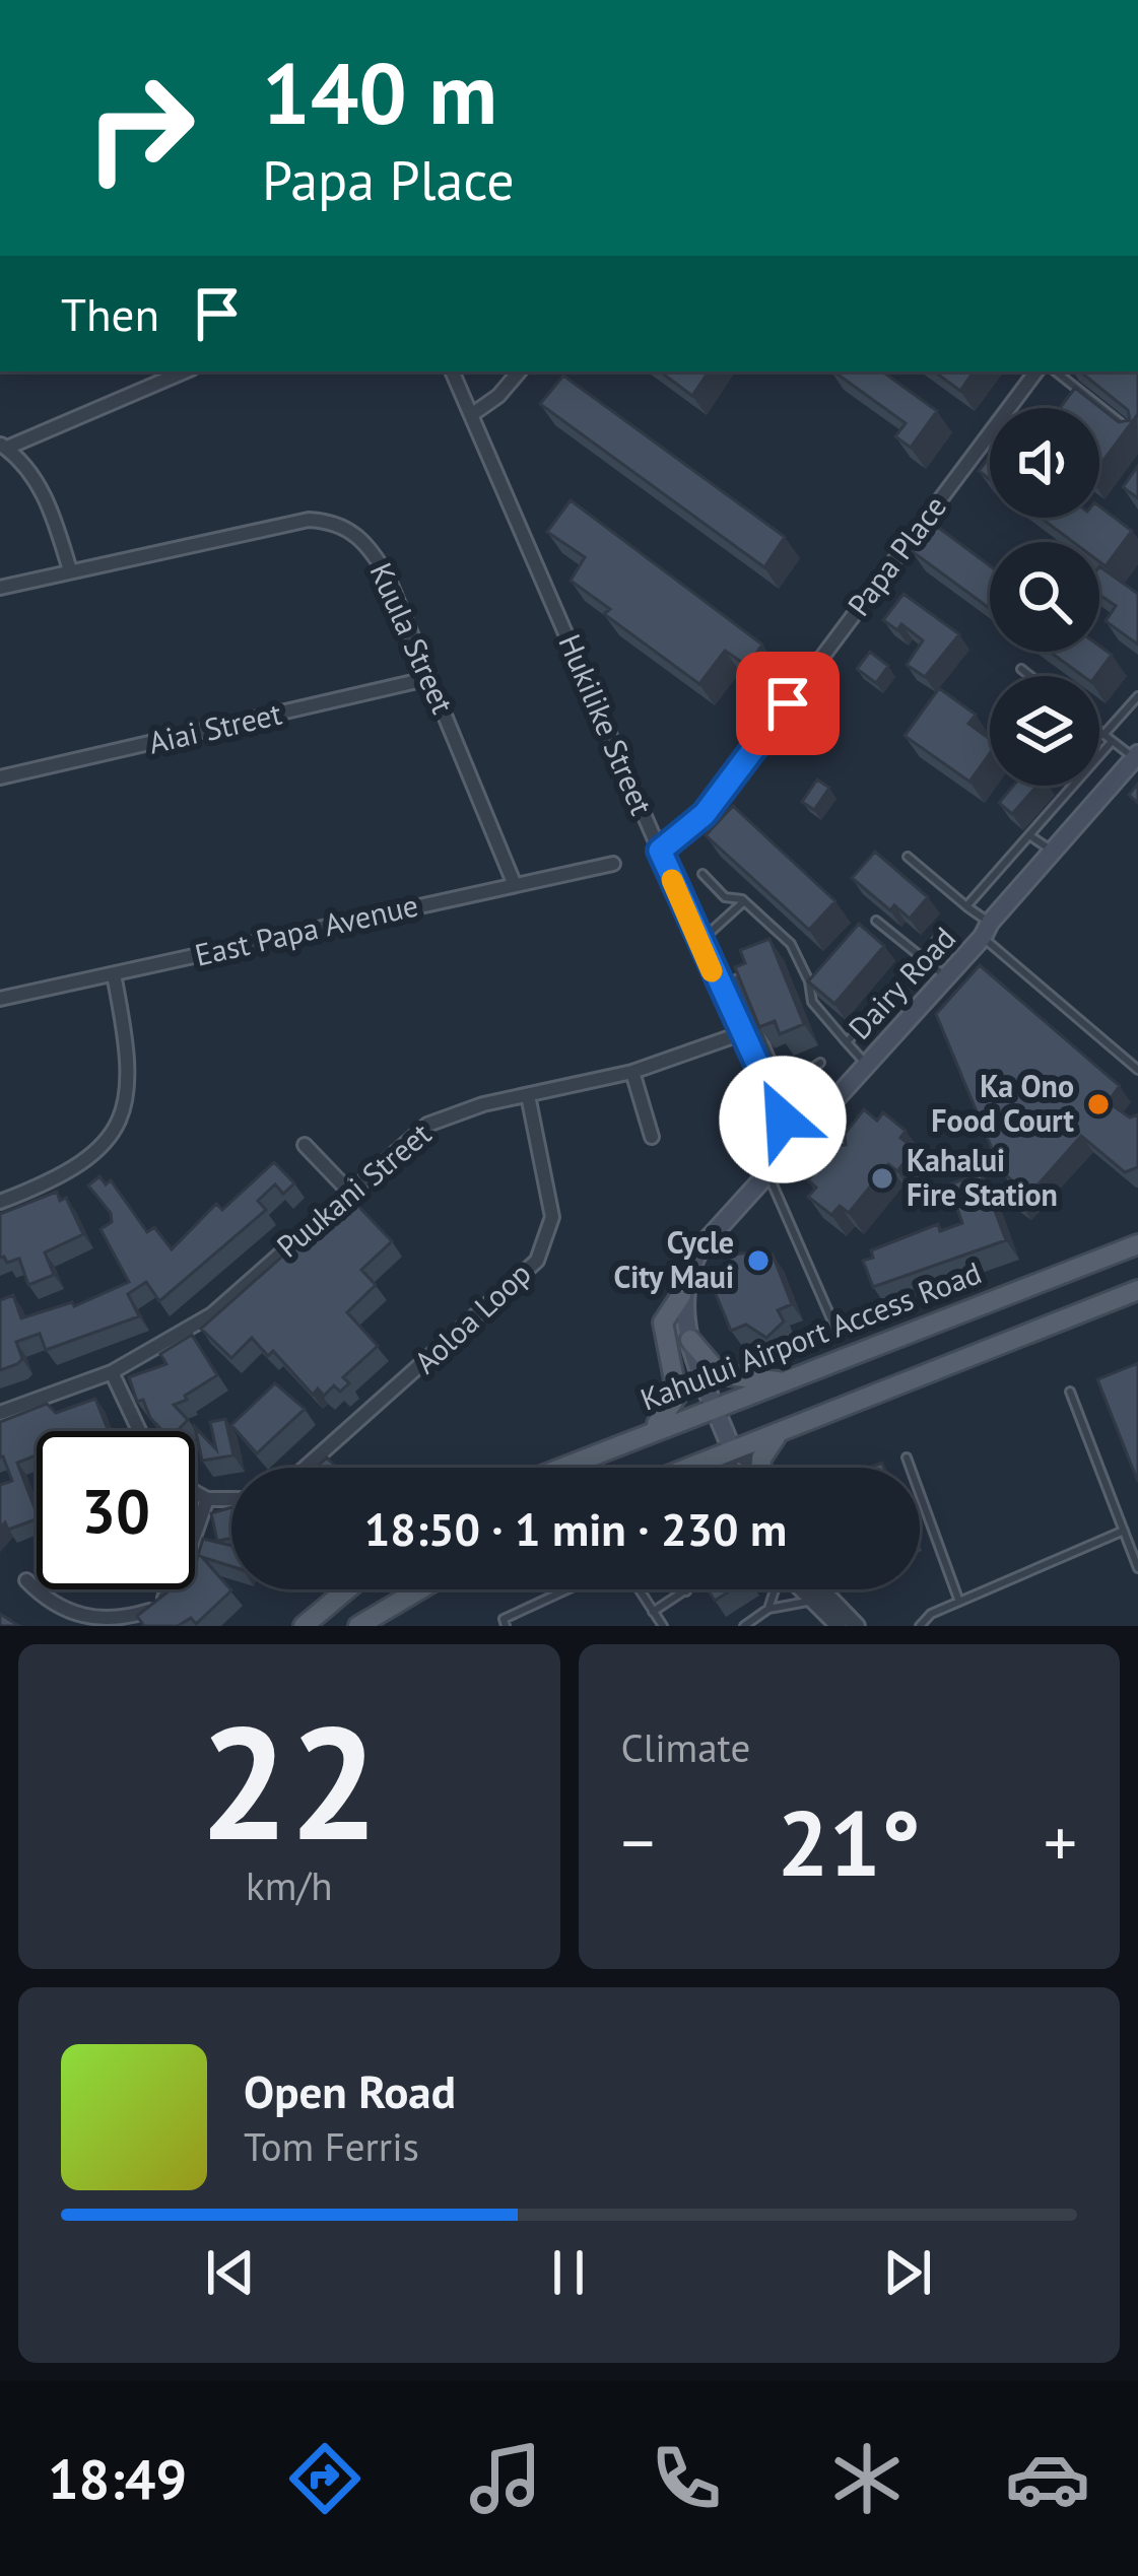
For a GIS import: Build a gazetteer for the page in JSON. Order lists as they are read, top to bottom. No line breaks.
{"streets":{"main road":["Dairy Road","Kahului Airport Access Road"],"street":["Papa Place","Kuula Street","Hukilike Street","Aiai Street","East Papa Avenue","Puukani Street","Aoloa Loop"]},"crossings":[["Papa Place","Hukilike Street"],["Kuula Street","Aiai Street"],["Kuula Street","East Papa Avenue"],["Hukilike Street","Dairy Road"],["Hukilike Street","Puukani Street"],["Puukani Street","Aoloa Loop"]],"places":["Ka Ono Food Court","Kahalui Fire Station","Cycle City Maui"],"page":{"turn":["140 m","Papa Place"],"then":"Then","limit":"30","trip":"18:50 · 1 min · 230 m","tile":[["22","km/h"],"Climate"],"heat":["−","21°","+"],"song":["Open Road","Tom Ferris"],"tabs":"18:49"}}
